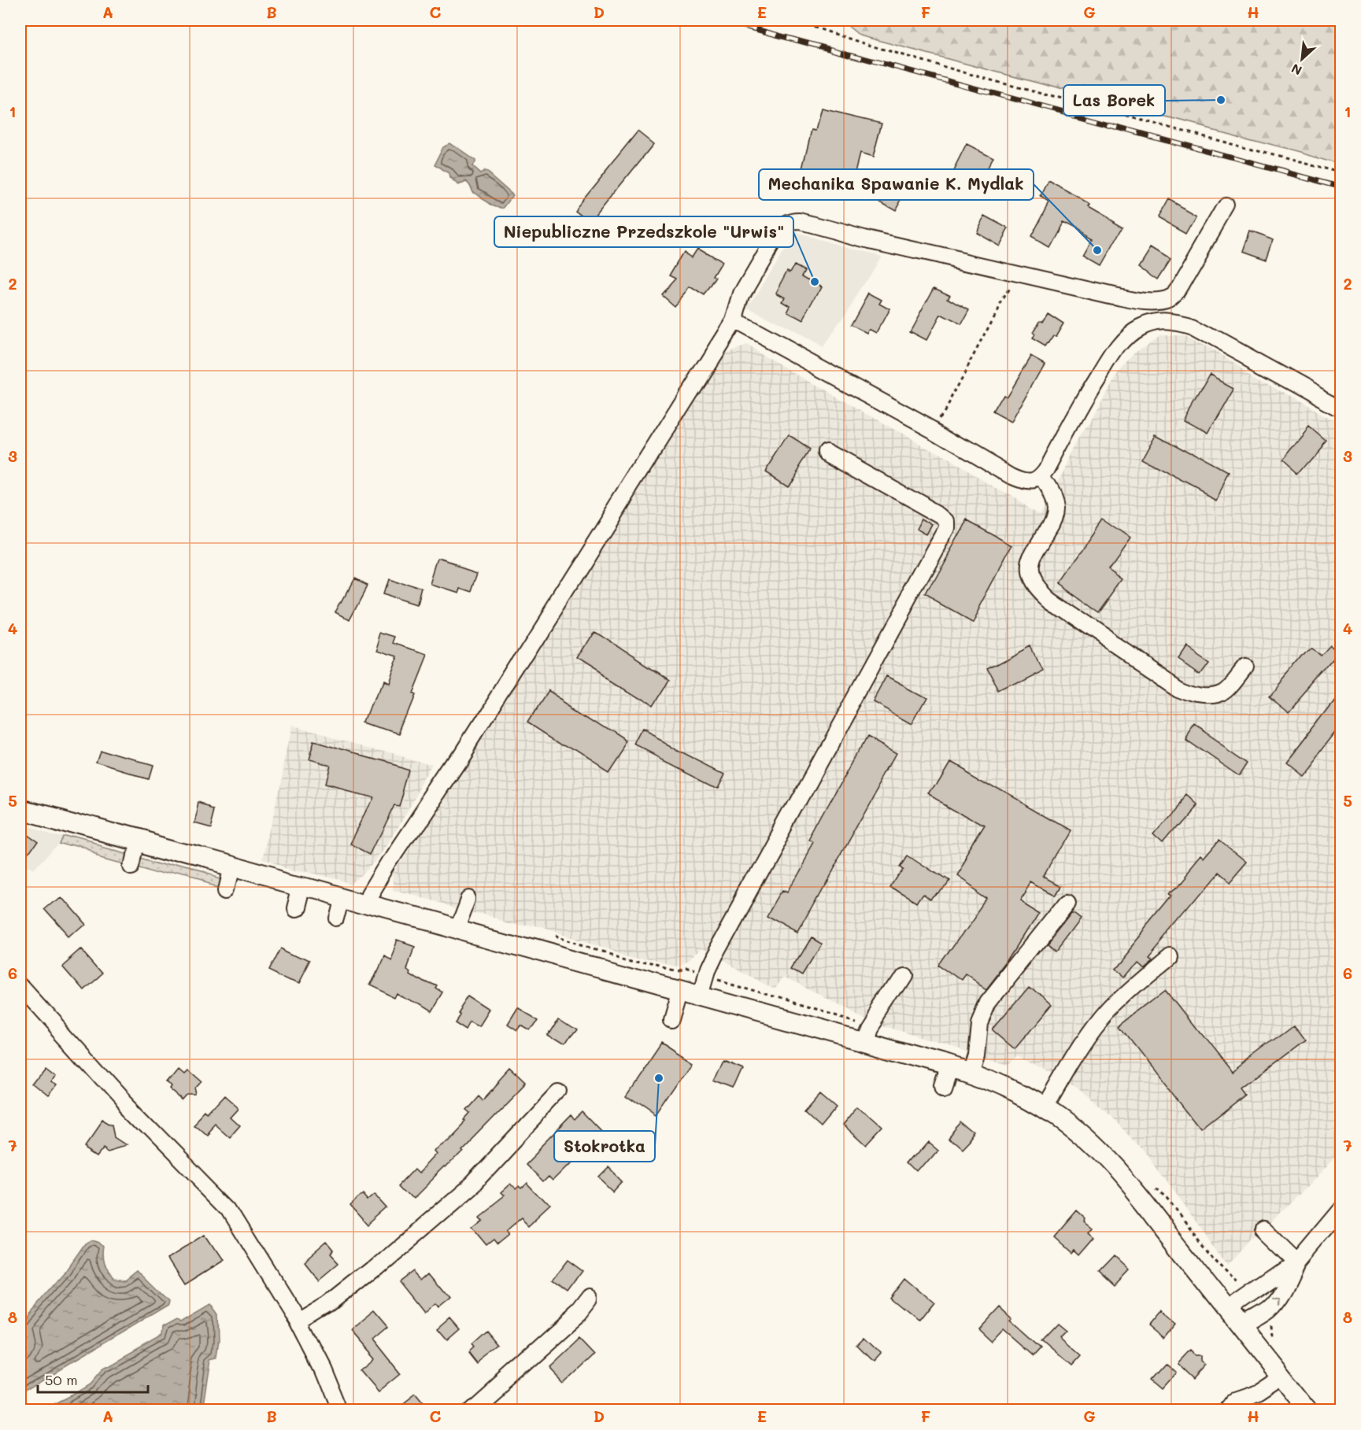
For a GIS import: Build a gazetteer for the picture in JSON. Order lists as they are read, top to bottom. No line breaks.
{"places":["Las Borek","Mechanika Spawanie K. Mydlak","Niepubliczne Przedszkole \"Urwis\"","Stokrotka"],"scale_bar":"50 m","north":"bottom left","grid":{"columns":["A","B","C","D","E","F","G","H"],"rows":["1","2","3","4","5","6","7","8"]}}
